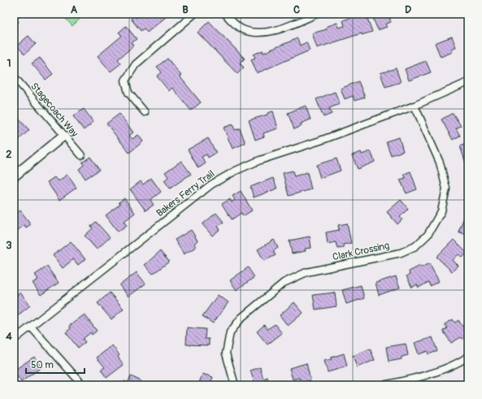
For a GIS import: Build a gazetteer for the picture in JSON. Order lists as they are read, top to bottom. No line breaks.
{"streets":{"street":["Stagecoach Way","Bakers Ferry Trail","Clark Crossing"]},"crossings":[["Bakers Ferry Trail","Clark Crossing"]],"scale_bar":"50 m","grid":{"columns":["A","B","C","D"],"rows":["1","2","3","4"]}}
